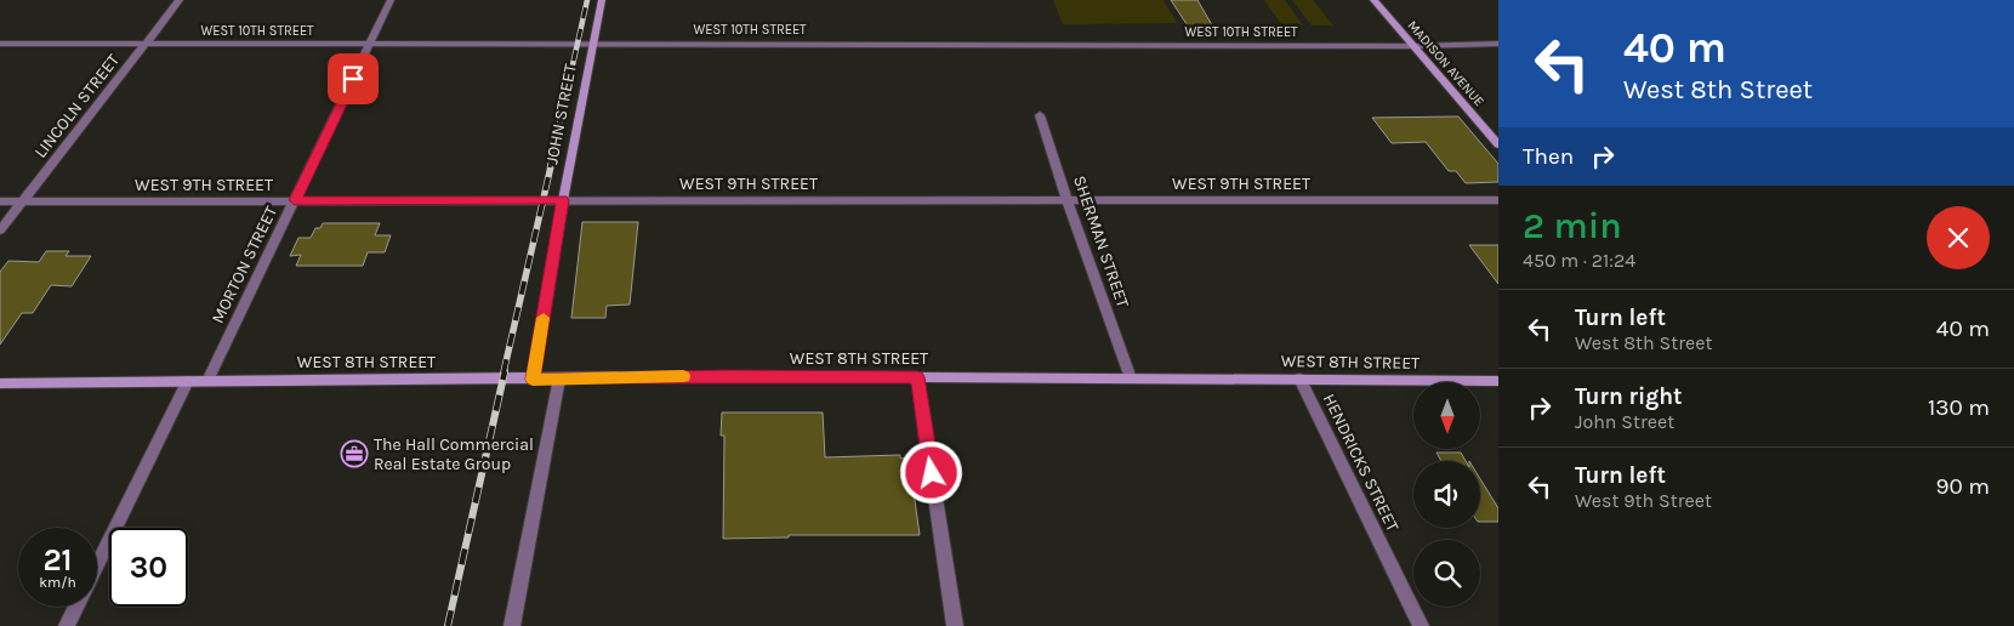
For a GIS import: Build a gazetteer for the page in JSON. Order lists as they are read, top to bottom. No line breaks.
{"streets":{"street":["WEST 10TH STREET","MADISON AVENUE","LINCOLN STREET","JOHN STREET","WEST 9TH STREET","SHERMAN STREET","MORTON STREET","WEST 8TH STREET","HENDRICKS STREET"]},"crossings":[["WEST 10TH STREET","MADISON AVENUE"],["WEST 10TH STREET","LINCOLN STREET"],["WEST 10TH STREET","JOHN STREET"],["WEST 10TH STREET","MORTON STREET"],["LINCOLN STREET","WEST 9TH STREET"],["JOHN STREET","WEST 9TH STREET"],["JOHN STREET","WEST 8TH STREET"],["WEST 9TH STREET","SHERMAN STREET"],["WEST 9TH STREET","MORTON STREET"],["SHERMAN STREET","WEST 8TH STREET"],["MORTON STREET","WEST 8TH STREET"],["WEST 8TH STREET","HENDRICKS STREET"]],"places":{"office":["The Hall Commercial Real Estate Group"]},"north":"bottom","page":{"turn":["40 m","West 8th Street"],"then":"Then","heading":["2 min","450 m · 21:24"],"list":[{"name":"Turn left","note":"West 8th Street","value":"40 m"},{"name":"Turn right","note":"John Street","value":"130 m"},{"name":"Turn left","note":"West 9th Street","value":"90 m"}],"speed":"21 km/h","limit":"30"}}
